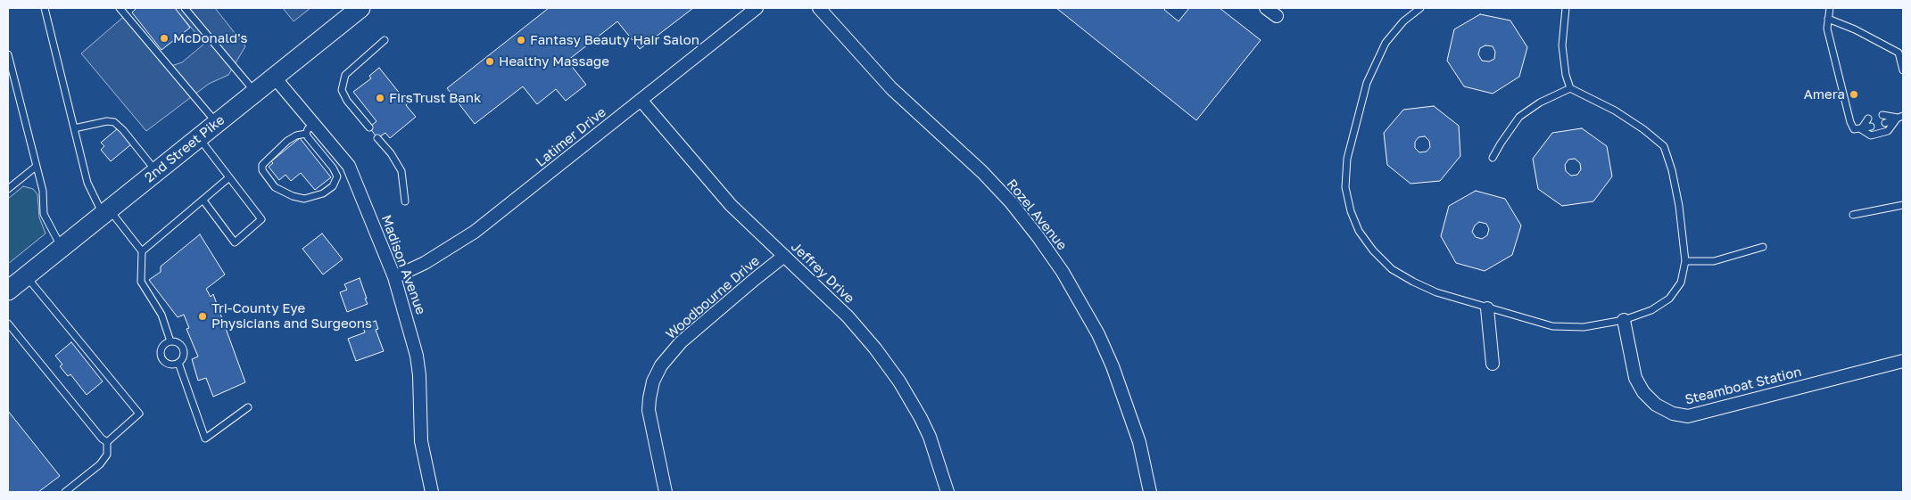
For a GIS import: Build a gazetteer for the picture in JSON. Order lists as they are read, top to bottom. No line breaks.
{"streets":{"main road":["2nd Street Pike"],"street":["Latimer Drive","Rozel Avenue","Madison Avenue","Jeffrey Drive","Woodbourne Drive","Steamboat Station"]},"crossings":[["Latimer Drive","Madison Avenue"],["Latimer Drive","Jeffrey Drive"],["2nd Street Pike","Madison Avenue"],["Jeffrey Drive","Woodbourne Drive"]],"places":["McDonald's","Fantasy Beauty Hair Salon","Healthy Massage","Amera","FirsTrust Bank","Tri-County Eye Physicians and Surgeons"]}
